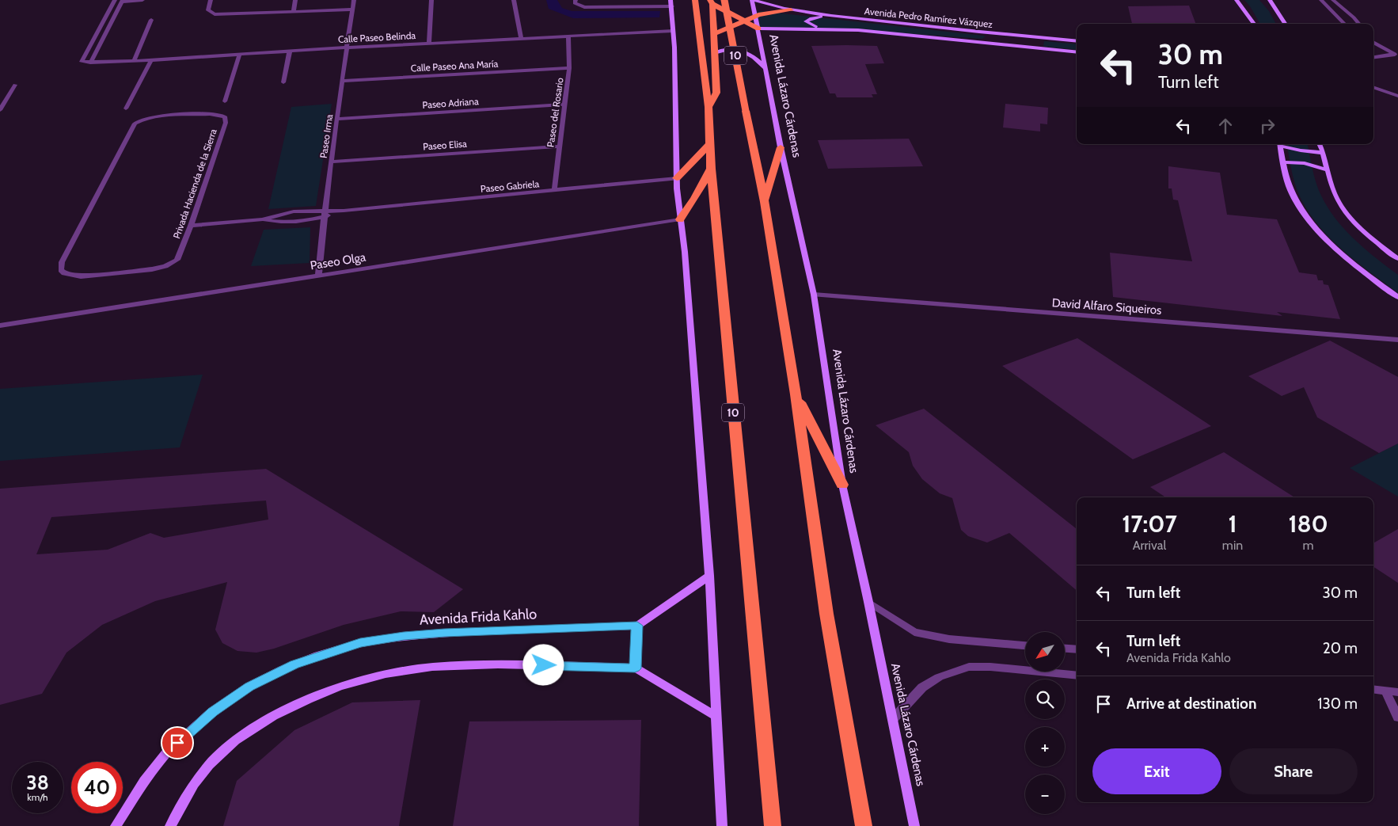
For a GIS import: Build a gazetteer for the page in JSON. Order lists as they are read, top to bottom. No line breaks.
{"streets":{"highway":["10"],"street":["Avenida Pedro Ramírez Vázquez","Calle Paseo Belinda","Calle Paseo Ana María","Avenida Lázaro Cárdenas","Paseo Adriana","Paseo del Rosario","Paseo Irma","Paseo Elisa","Privada Hacienda de la Sierra","Paseo Gabriela","Paseo Olga","David Alfaro Siqueiros","Avenida Frida Kahlo"]},"crossings":[["Avenida Pedro Ramírez Vázquez","Avenida Lázaro Cárdenas"],["Calle Paseo Belinda","Paseo del Rosario"],["Calle Paseo Belinda","Paseo Irma"],["Calle Paseo Ana María","Paseo del Rosario"],["Calle Paseo Ana María","Paseo Irma"],["Avenida Lázaro Cárdenas","David Alfaro Siqueiros"],["Paseo Adriana","Paseo del Rosario"],["Paseo Adriana","Paseo Irma"],["Paseo del Rosario","Paseo Elisa"],["Paseo del Rosario","Paseo Gabriela"],["Paseo Irma","Paseo Elisa"],["Paseo Irma","Paseo Gabriela"],["Paseo Irma","Paseo Olga"],["Privada Hacienda de la Sierra","Paseo Gabriela"]],"north":"bottom left","page":{"turn":["30 m","Turn left"],"eta":["17:07","Arrival","1","min","180","m"],"list":[{"name":"Turn left","value":"30 m"},{"name":"Turn left","note":"Avenida Frida Kahlo","value":"20 m"},{"name":"Arrive at destination","value":"130 m"}],"map_buttons":["+","−"],"buttons":["Exit","Share"],"speed":"38 km/h","limit":"40"}}
